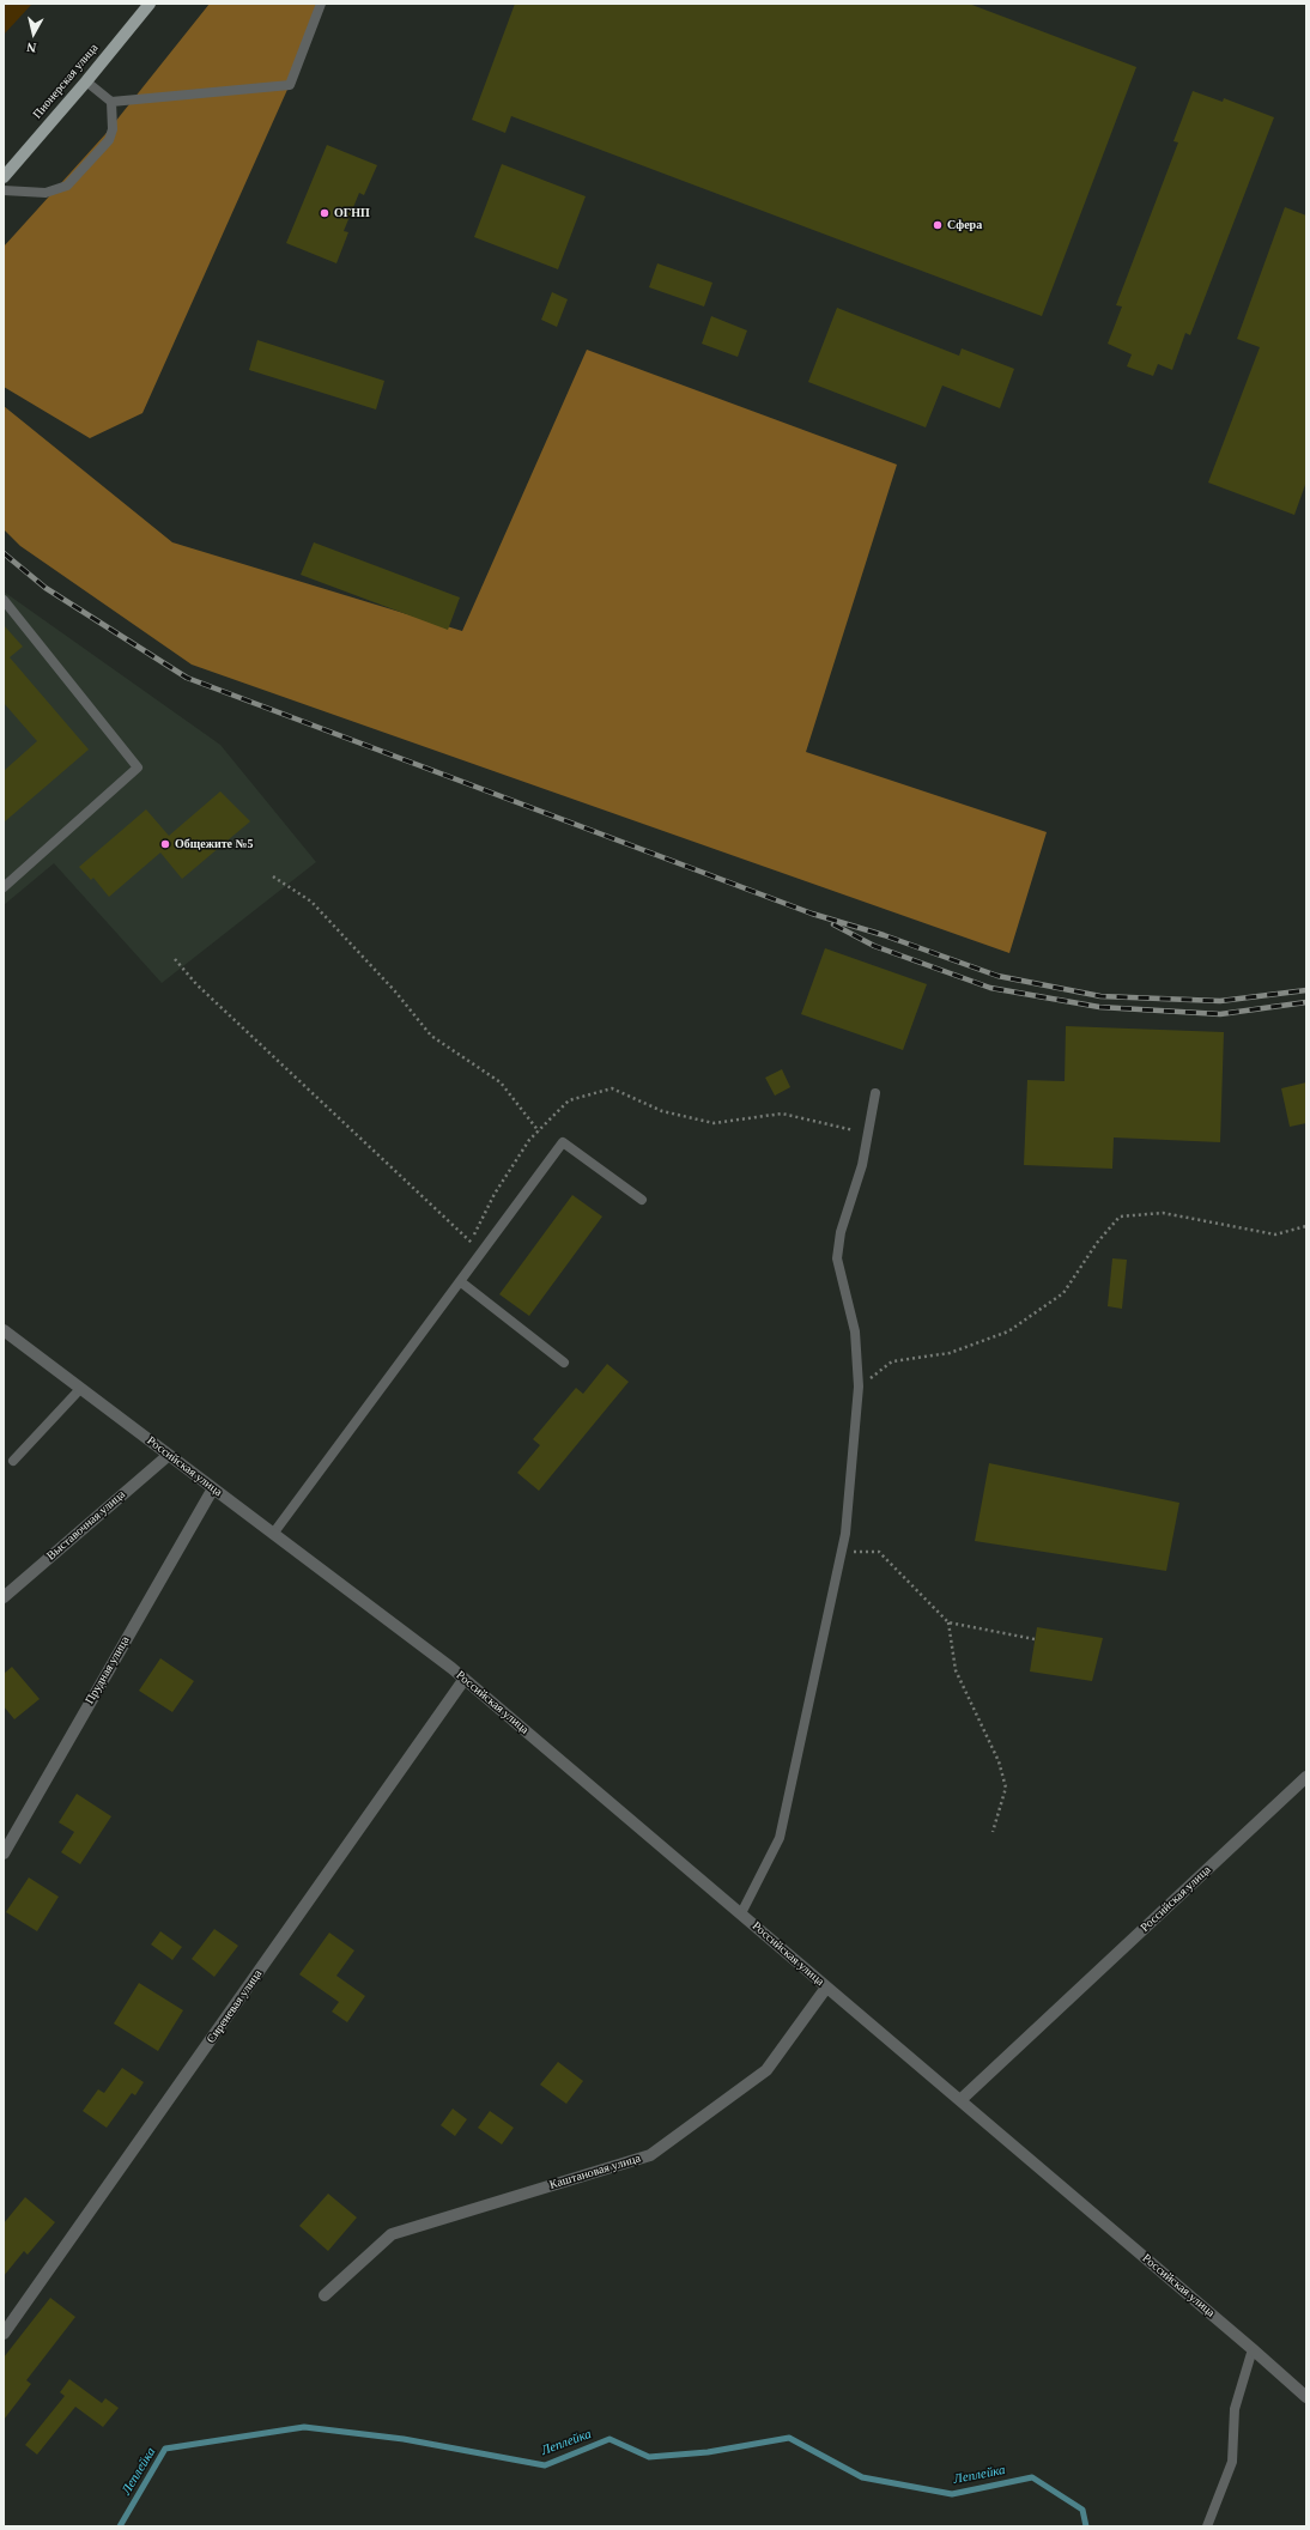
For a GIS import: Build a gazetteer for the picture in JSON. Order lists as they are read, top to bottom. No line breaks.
{"streets":{"main road":["Пионерская улица"],"street":["Российская улица","Выставочная улица","Прудная улица","Сиреневая улица","Каштановая улица"]},"crossings":[["Российская улица","Выставочная улица"],["Российская улица","Прудная улица"],["Российская улица","Сиреневая улица"],["Российская улица","Каштановая улица"]],"water":["Леплейка"],"places":["ОГНП","Сфера","Общежите №5"],"north":"bottom"}
